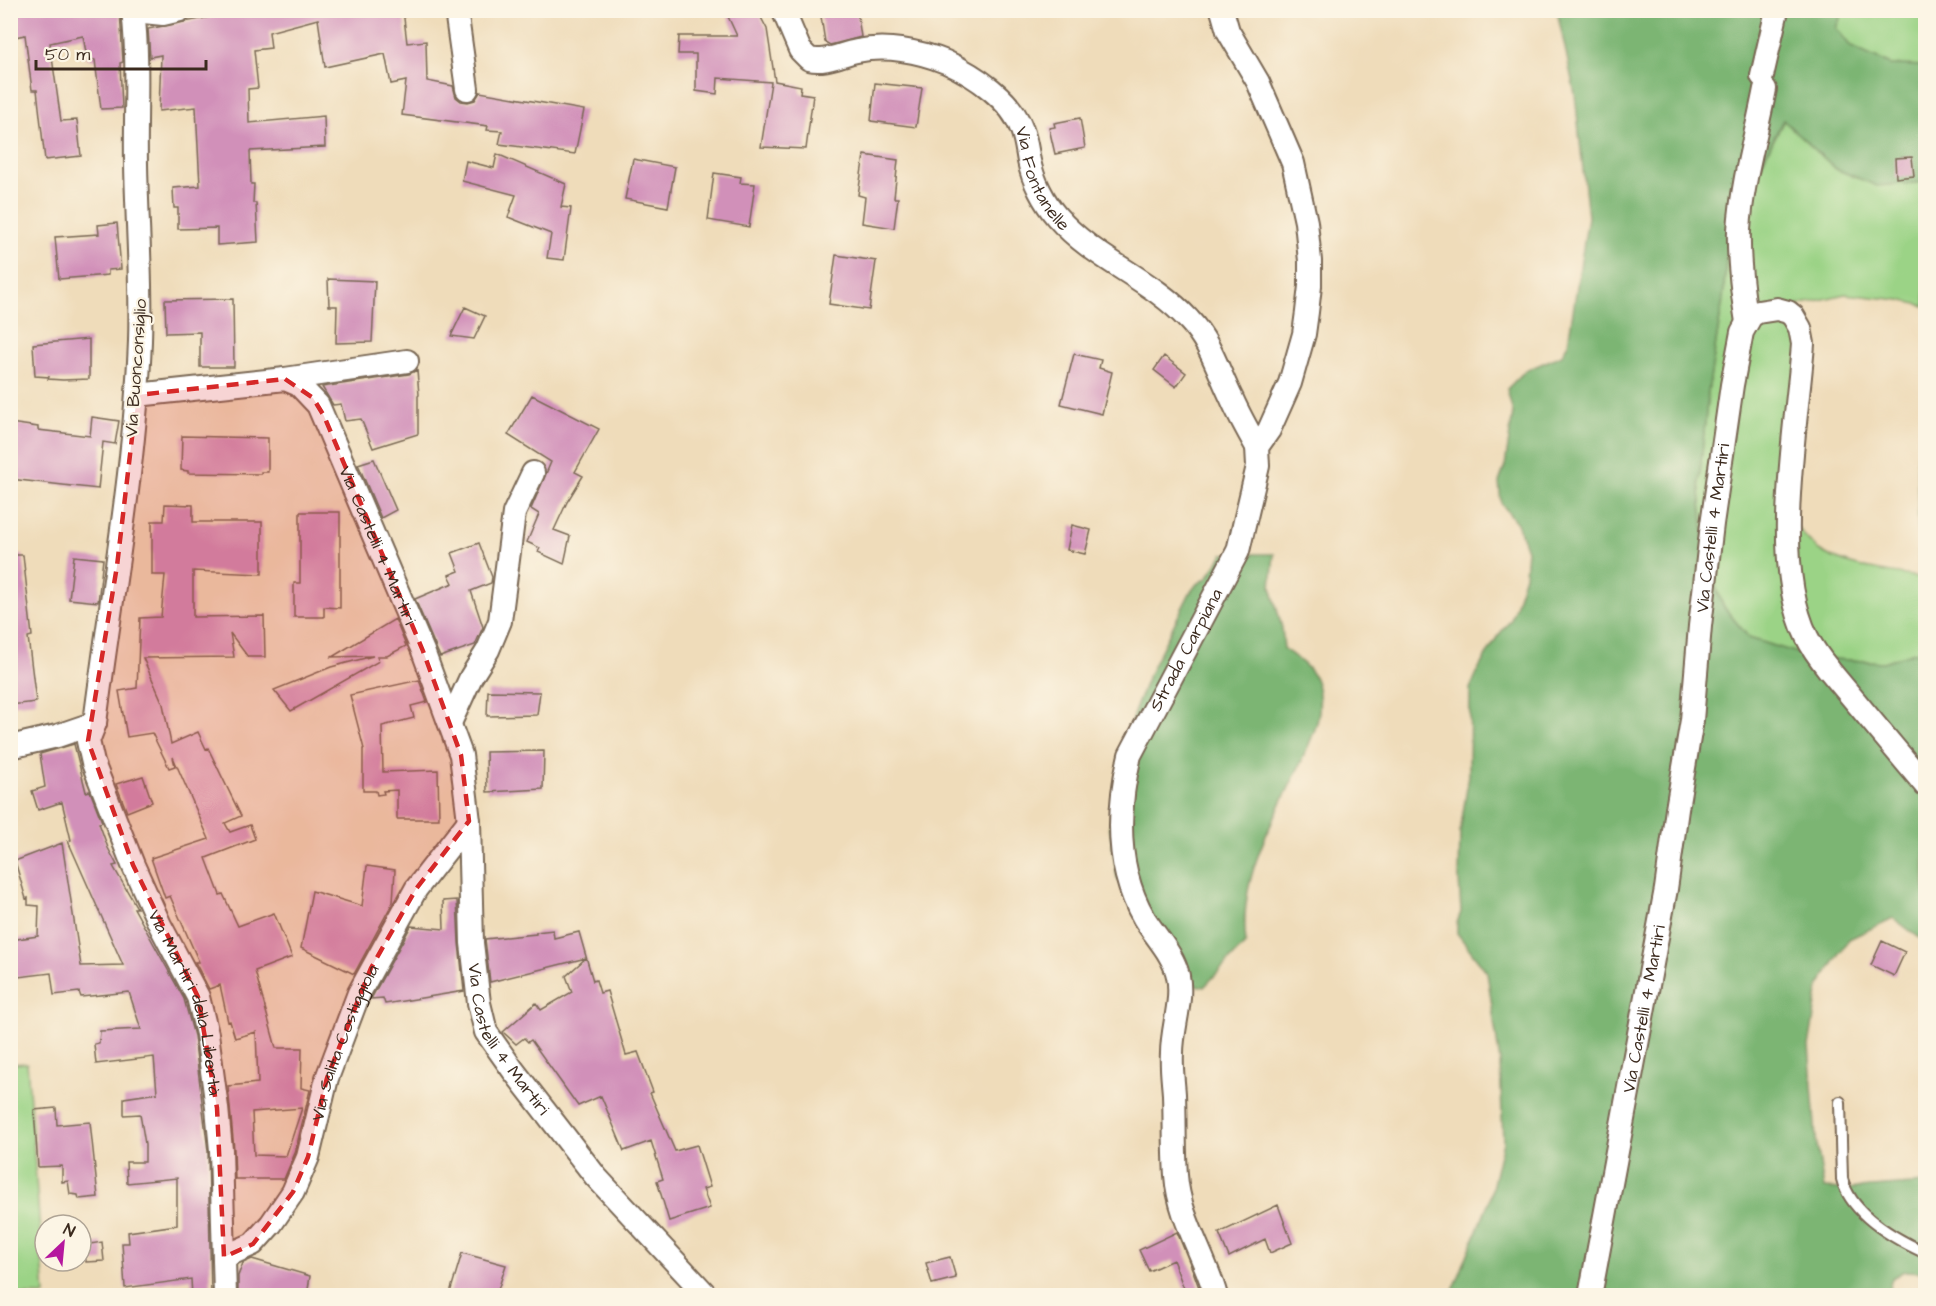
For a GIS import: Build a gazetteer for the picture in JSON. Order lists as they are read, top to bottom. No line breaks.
{"streets":{"street":["Via Fontanelle","Via Buonconsiglio","Via Castelli 4 Martiri","Strada Carpiana","Via Martiri della Libertà","Via Salita Costiggiola"]},"crossings":[["Via Fontanelle","Strada Carpiana"],["Via Buonconsiglio","Via Martiri della Libertà"],["Via Castelli 4 Martiri","Via Salita Costiggiola"],["Via Martiri della Libertà","Via Salita Costiggiola"]],"scale_bar":"50 m","north":"top right"}
